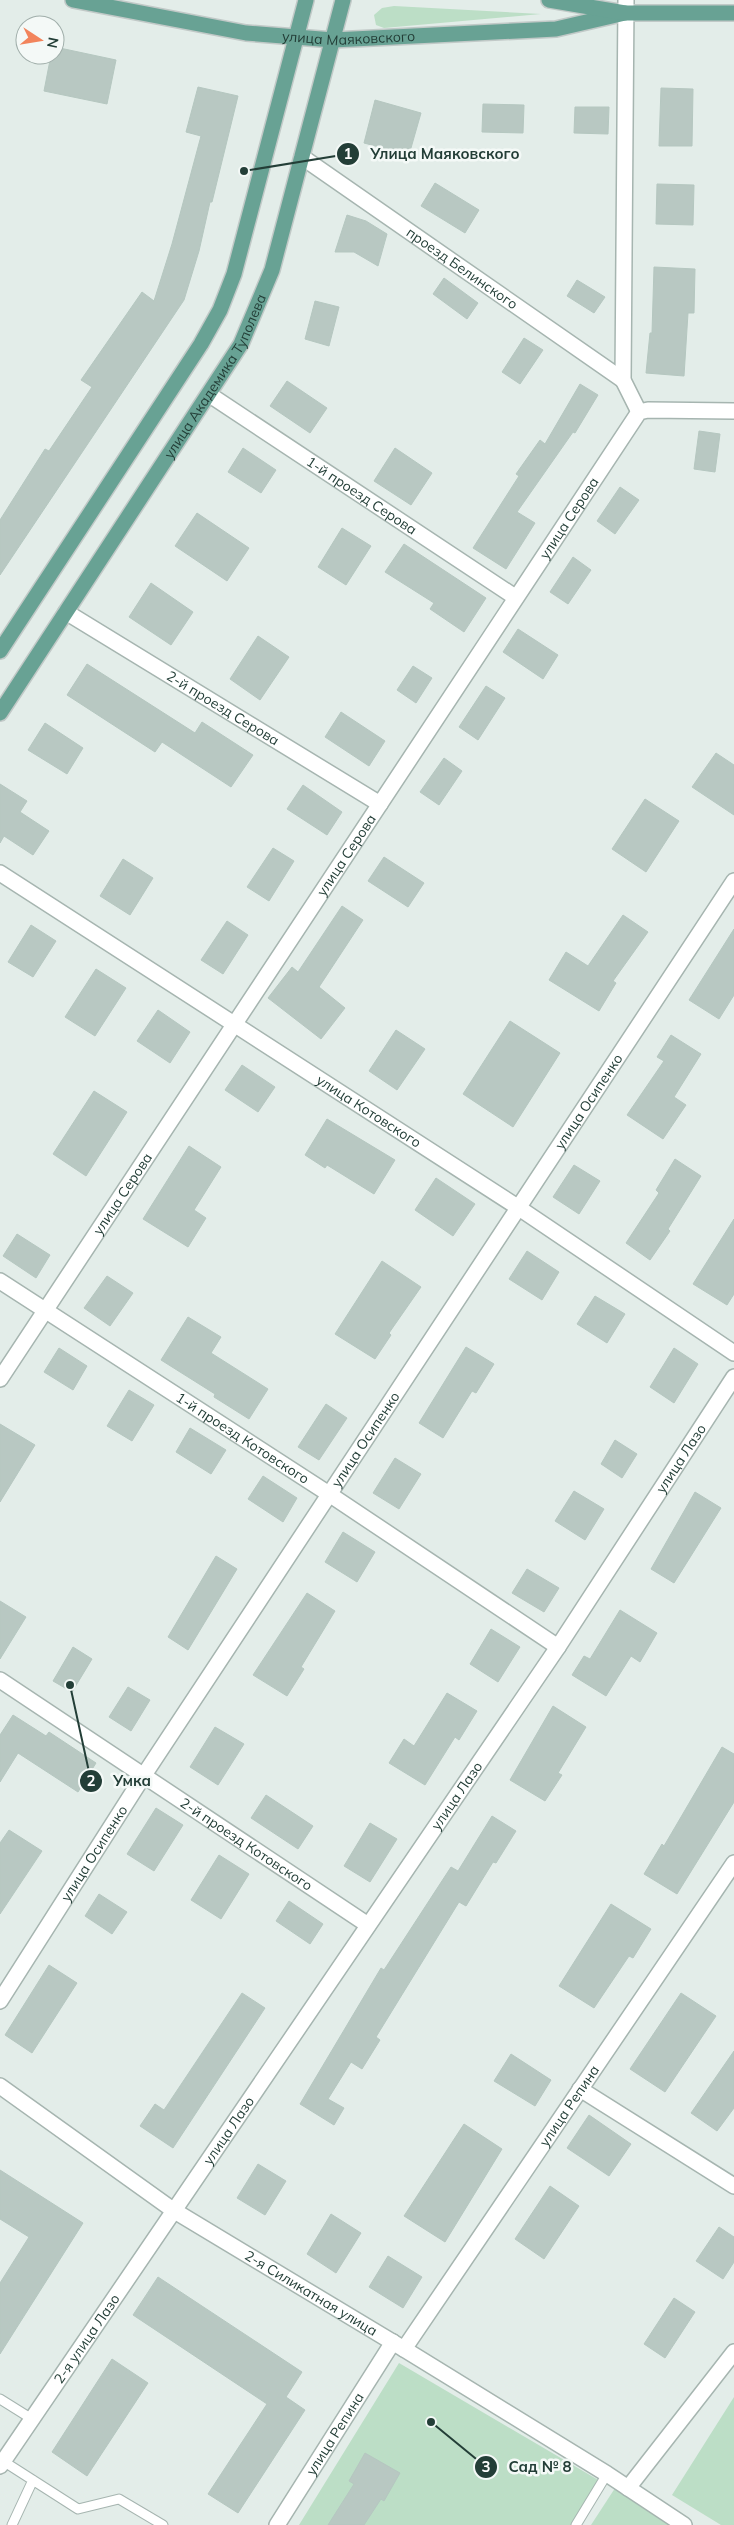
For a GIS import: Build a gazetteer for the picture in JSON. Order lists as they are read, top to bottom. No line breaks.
{"streets":{"main road":["улица Маяковского","улица Академика Туполева"],"street":["проезд Белинского","1-й проезд Серова","улица Серова","2-й проезд Серова","улица Осипенко","улица Котовского","1-й проезд Котовского","улица Лазо","2-й проезд Котовского","улица Репина","2-я Силикатная улица","2-я улица Лазо"]},"crossings":[["улица Маяковского","проезд Белинского"],["улица Маяковского","улица Академика Туполева"],["проезд Белинского","улица Академика Туполева"],["проезд Белинского","улица Серова"],["улица Академика Туполева","1-й проезд Серова"],["улица Академика Туполева","2-й проезд Серова"],["1-й проезд Серова","улица Серова"],["улица Серова","2-й проезд Серова"],["улица Серова","улица Котовского"],["улица Серова","1-й проезд Котовского"],["улица Осипенко","улица Котовского"],["улица Осипенко","1-й проезд Котовского"],["улица Осипенко","2-й проезд Котовского"],["1-й проезд Котовского","улица Лазо"],["улица Лазо","2-й проезд Котовского"],["улица Лазо","2-я Силикатная улица"],["улица Лазо","2-я улица Лазо"],["улица Репина","2-я Силикатная улица"],["2-я Силикатная улица","2-я улица Лазо"]],"places":["Улица Маяковского","Умка","Сад № 8"],"north":"right"}
